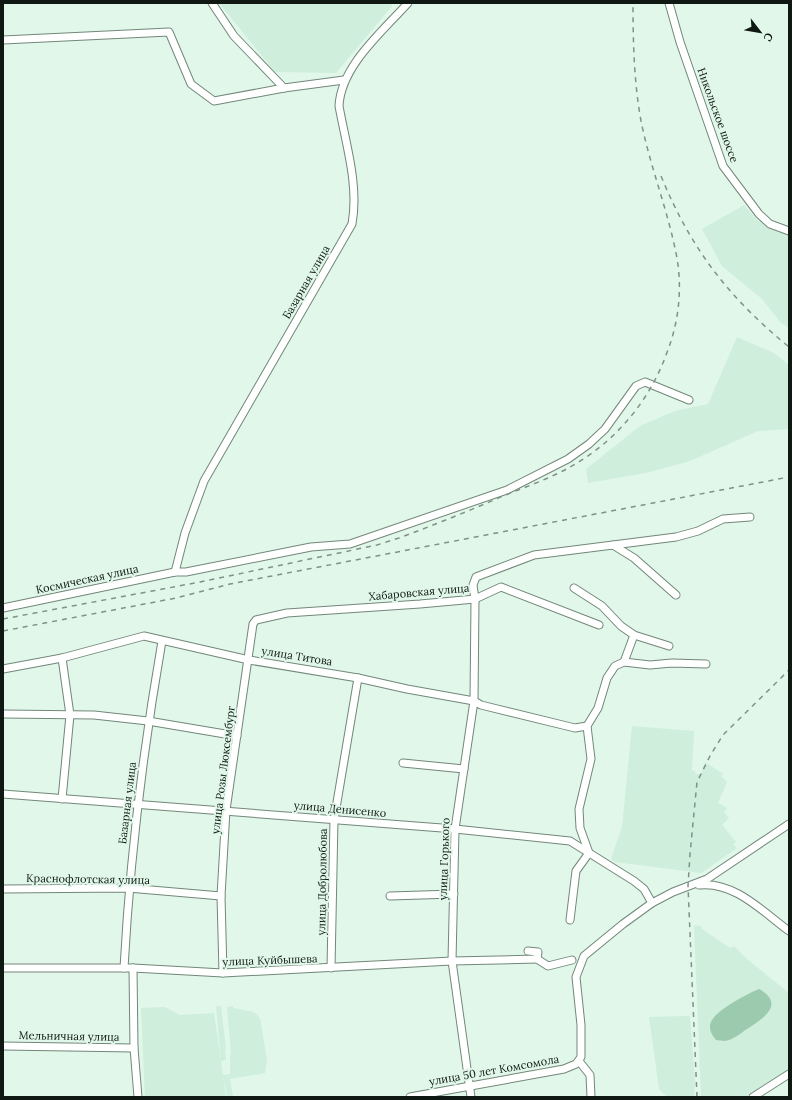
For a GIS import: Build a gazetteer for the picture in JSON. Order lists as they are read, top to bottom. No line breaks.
{"streets":{"street":["Никольское шоссе","Базарная улица","Космическая улица","Хабаровская улица","улица Титова","улица Розы Люксембург","улица Денисенко","улица Горького","Краснофлотская улица","улица Добролюбова","улица Куйбышева","Мельничная улица","улица 50 лет Комсомола"]},"crossings":[["Базарная улица","Космическая улица"],["Базарная улица","улица Титова"],["Базарная улица","улица Денисенко"],["Базарная улица","Краснофлотская улица"],["Базарная улица","улица Куйбышева"],["Хабаровская улица","улица Розы Люксембург"],["Хабаровская улица","улица Горького"],["улица Титова","улица Розы Люксембург"],["улица Титова","улица Горького"],["улица Титова","улица Добролюбова"],["улица Розы Люксембург","улица Денисенко"],["улица Розы Люксембург","Краснофлотская улица"],["улица Розы Люксембург","улица Куйбышева"],["улица Денисенко","улица Горького"],["улица Денисенко","улица Добролюбова"],["улица Горького","улица Куйбышева"],["улица Горького","улица 50 лет Комсомола"],["улица Добролюбова","улица Куйбышева"]],"north":"bottom right"}
